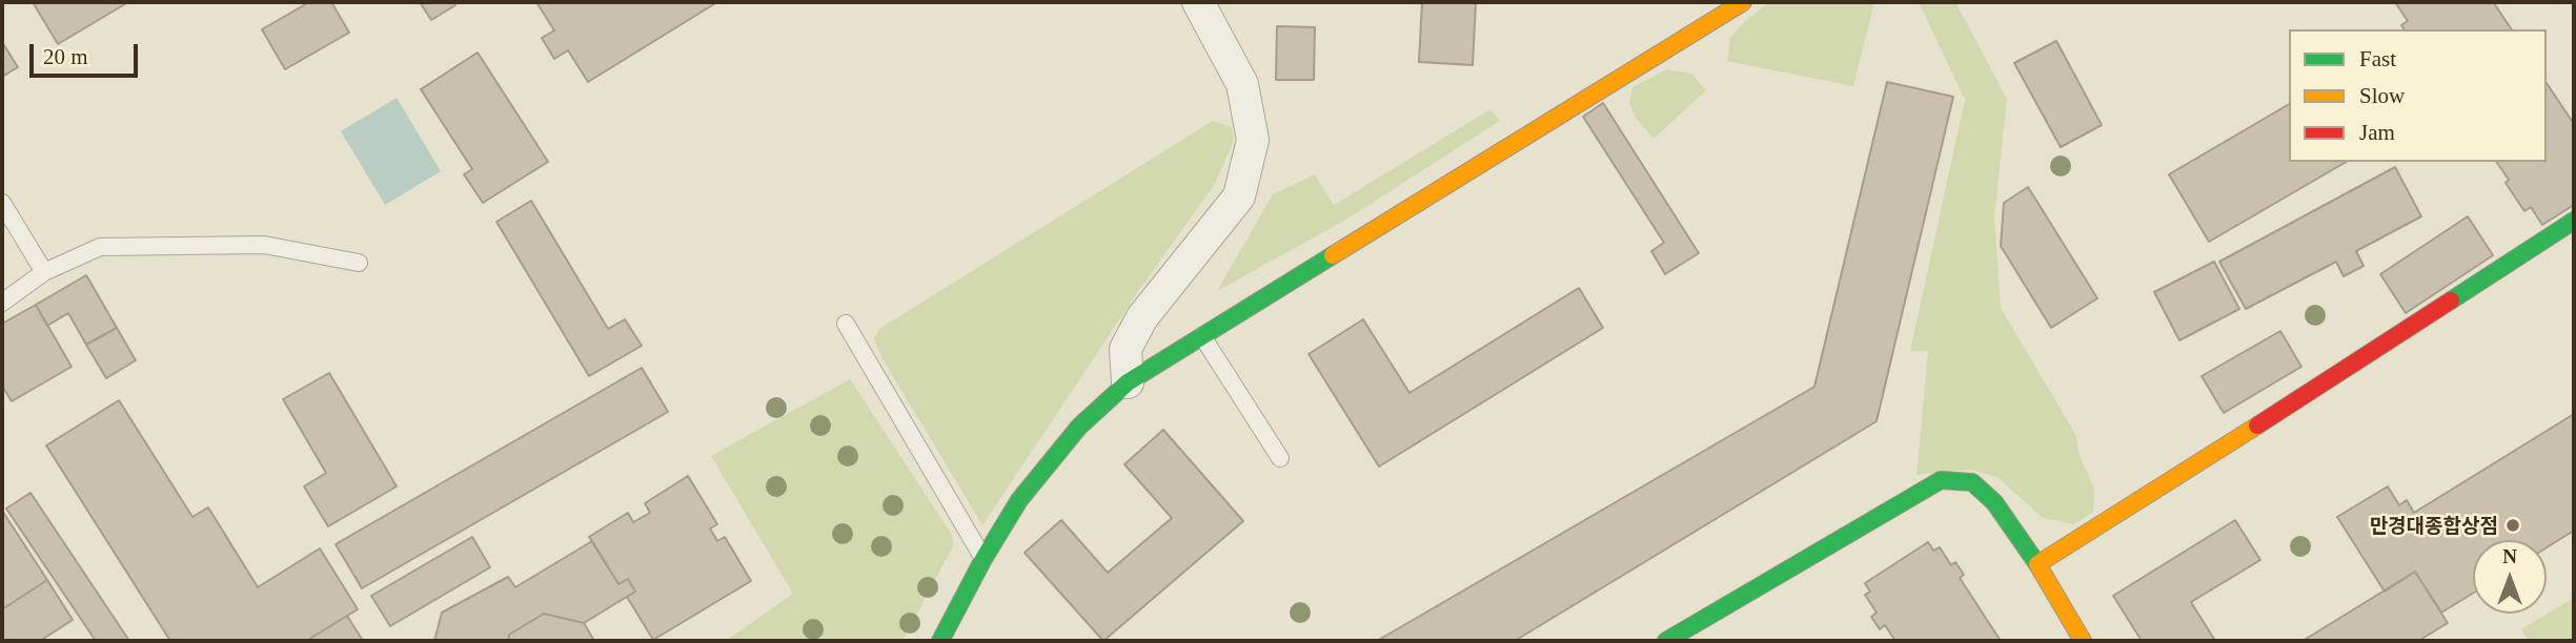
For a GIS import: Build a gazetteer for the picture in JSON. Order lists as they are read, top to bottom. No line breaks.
{"places":["만경대종합상점"],"legend":["Fast","Slow","Jam"],"scale_bar":"20 m","north":"top"}
